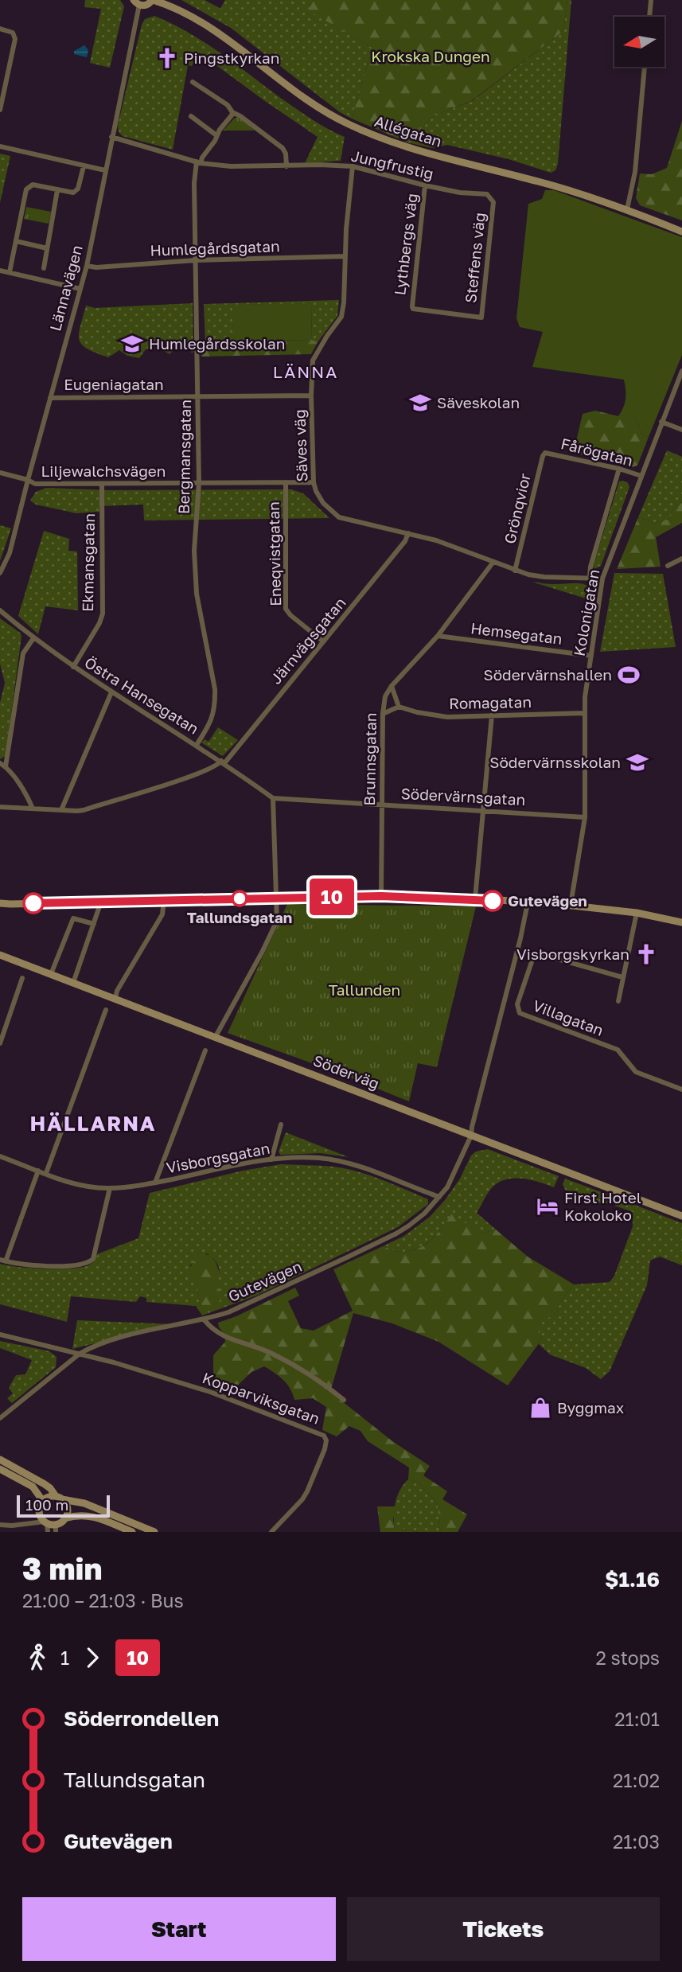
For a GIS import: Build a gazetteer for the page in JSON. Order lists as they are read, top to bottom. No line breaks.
{"streets":{"street":["Allégatan","Jungfrustig","Lythbergs väg","Humlegårdsgatan","Steffens väg","Lännavägen","Eugeniagatan","Säves väg","Fårögatan","Bergmansgatan","Liljewalchsvägen","Grönqvior","Eneqvistgatan","Ekmansgatan","Kolonigatan","Hemsegatan","Järnvägsgatan","Östra Hansegatan","Romagatan","Brunnsgatan","Södervärnsgatan","Villagatan","Söderväg","Visborgsgatan","Gutevägen","Kopparviksgatan"]},"crossings":[["Allégatan","Lännavägen"],["Jungfrustig","Lythbergs väg"],["Jungfrustig","Steffens väg"],["Jungfrustig","Lännavägen"],["Jungfrustig","Säves väg"],["Jungfrustig","Bergmansgatan"],["Lythbergs väg","Steffens väg"],["Humlegårdsgatan","Lännavägen"],["Humlegårdsgatan","Säves väg"],["Humlegårdsgatan","Bergmansgatan"],["Lännavägen","Eugeniagatan"],["Lännavägen","Liljewalchsvägen"],["Eugeniagatan","Säves väg"],["Eugeniagatan","Bergmansgatan"],["Säves väg","Liljewalchsvägen"],["Säves väg","Grönqvior"],["Säves väg","Kolonigatan"],["Säves väg","Järnvägsgatan"],["Säves väg","Brunnsgatan"],["Fårögatan","Grönqvior"],["Fårögatan","Kolonigatan"],["Bergmansgatan","Liljewalchsvägen"],["Bergmansgatan","Östra Hansegatan"],["Liljewalchsvägen","Eneqvistgatan"],["Liljewalchsvägen","Ekmansgatan"],["Eneqvistgatan","Järnvägsgatan"],["Ekmansgatan","Östra Hansegatan"],["Kolonigatan","Hemsegatan"],["Kolonigatan","Romagatan"],["Kolonigatan","Södervärnsgatan"],["Hemsegatan","Brunnsgatan"],["Järnvägsgatan","Östra Hansegatan"],["Östra Hansegatan","Södervärnsgatan"],["Brunnsgatan","Södervärnsgatan"],["Söderväg","Gutevägen"],["Visborgsgatan","Gutevägen"],["Gutevägen","Kopparviksgatan"]],"districts":["LÄNNA","HÄLLARNA"],"parks":["Krokska Dungen","Tallunden"],"places":{"church":["Pingstkyrkan","Visborgskyrkan"],"school or university":["Humlegårdsskolan","Säveskolan","Södervärnsskolan"],"sports":["Södervärnshallen"],"other":["Tallundsgatan","Gutevägen"],"hotel":["First Hotel Kokoloko"],"shop":["Byggmax"]},"lines":["bus line 10"],"scale_bar":"100 m","north":"left","page":{"on_map":"10","scale":"100 m","heading":["3 min","21:00 – 21:03 · Bus","$1.16"],"legs":["1","10","2 stops"],"list":[{"name":"Söderrondellen","value":"21:01"},{"name":"Tallundsgatan","value":"21:02"},{"name":"Gutevägen","value":"21:03"}],"buttons":["Start","Tickets"]}}
